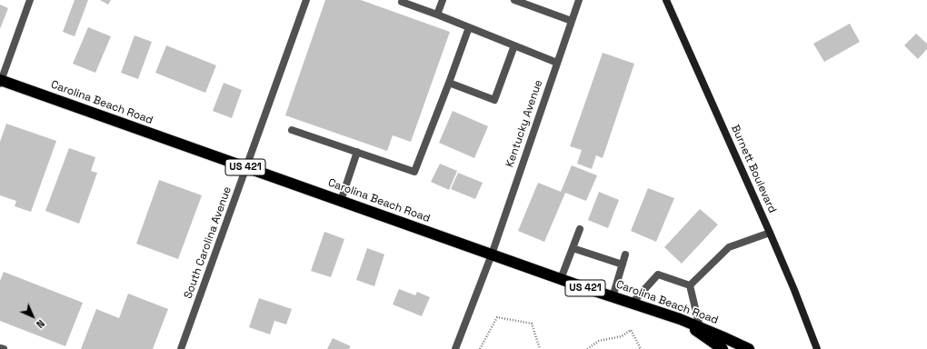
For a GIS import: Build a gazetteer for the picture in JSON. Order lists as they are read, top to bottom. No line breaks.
{"streets":{"highway":["Carolina Beach Road","US 421"],"main road":["Burnett Boulevard"],"street":["Kentucky Avenue","South Carolina Avenue"]},"crossings":[["Carolina Beach Road","Kentucky Avenue"],["Carolina Beach Road","South Carolina Avenue"]],"north":"bottom right"}
